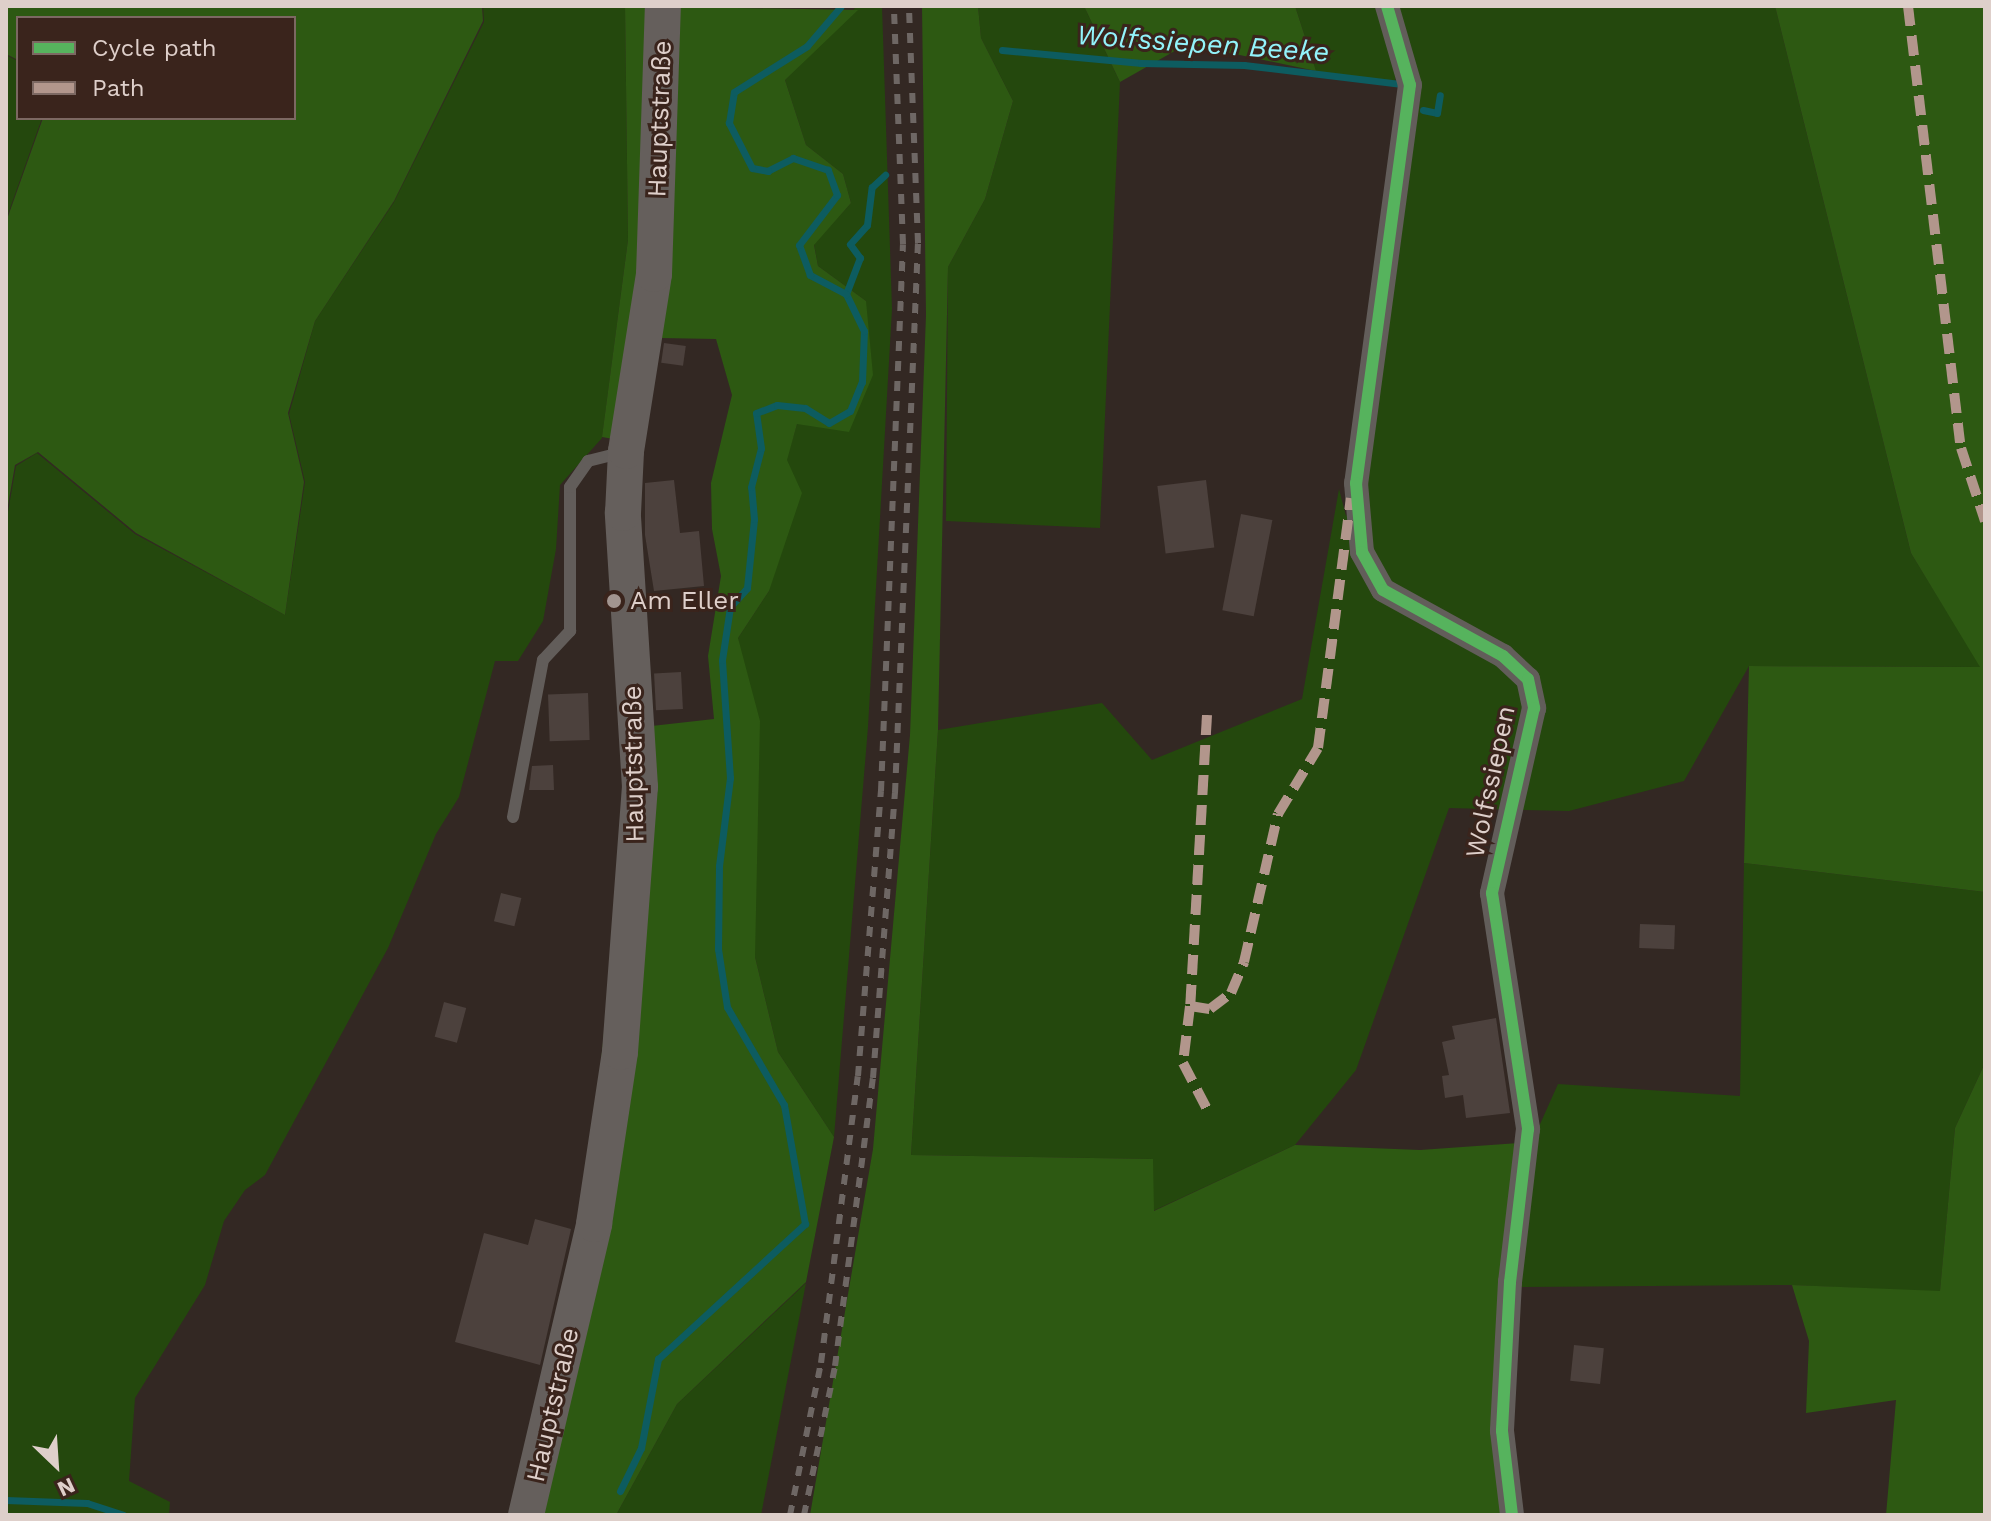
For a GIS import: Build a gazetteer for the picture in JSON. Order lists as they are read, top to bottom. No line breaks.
{"streets":{"main road":["Hauptstraße"],"street":["Wolfssiepen"]},"water":["Wolfssiepen Beeke"],"places":["Am Eller"],"legend":["Cycle path","Path"],"north":"bottom right"}
